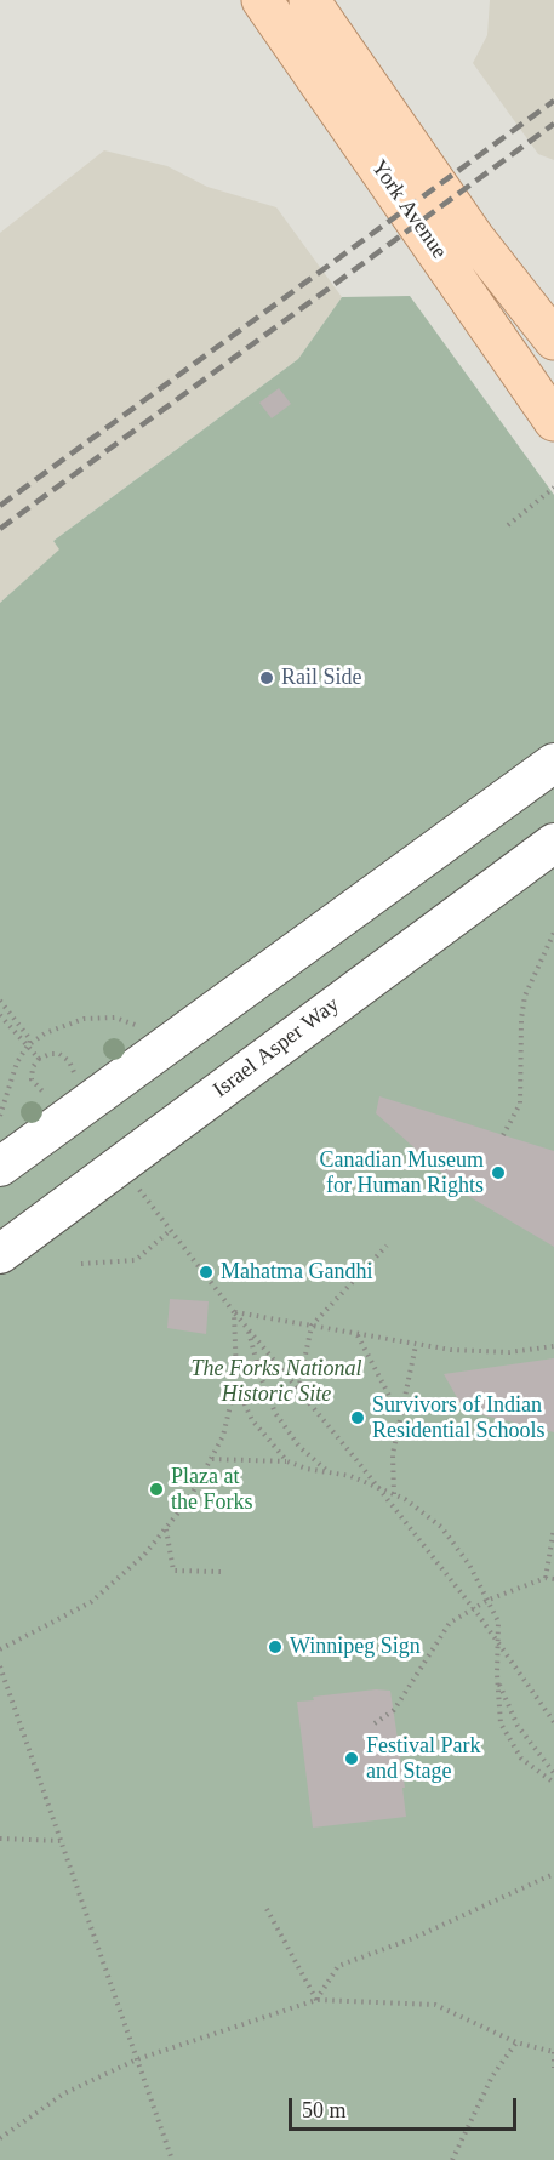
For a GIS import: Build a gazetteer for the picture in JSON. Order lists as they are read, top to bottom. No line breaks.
{"streets":{"main road":["York Avenue"],"street":["Israel Asper Way"]},"parks":["The Forks National Historic Site"],"places":["Rail Side","Canadian Museum for Human Rights","Mahatma Gandhi","Survivors of Indian Residential Schools","Plaza at the Forks","Winnipeg Sign","Festival Park and Stage"],"scale_bar":"50 m"}
